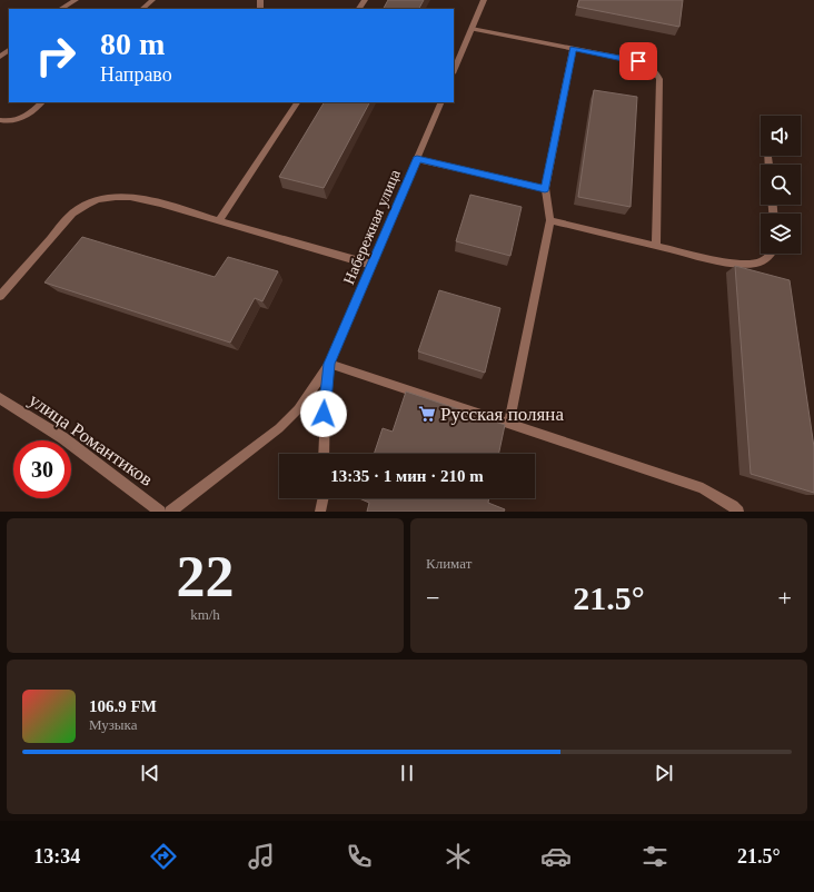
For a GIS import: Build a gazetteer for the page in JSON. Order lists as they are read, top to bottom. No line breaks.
{"streets":{"street":["Набережная улица","улица Романтиков"]},"places":{"supermarket":["Русская поляна"]},"page":{"turn":["80 m","Направо"],"limit":"30","trip":"13:35 · 1 мин · 210 m","tile":[["22","km/h"],"Климат"],"heat":["−","21.5°","+"],"song":["106.9 FM","Музыка"],"tabs":["13:34","21.5°"]}}
